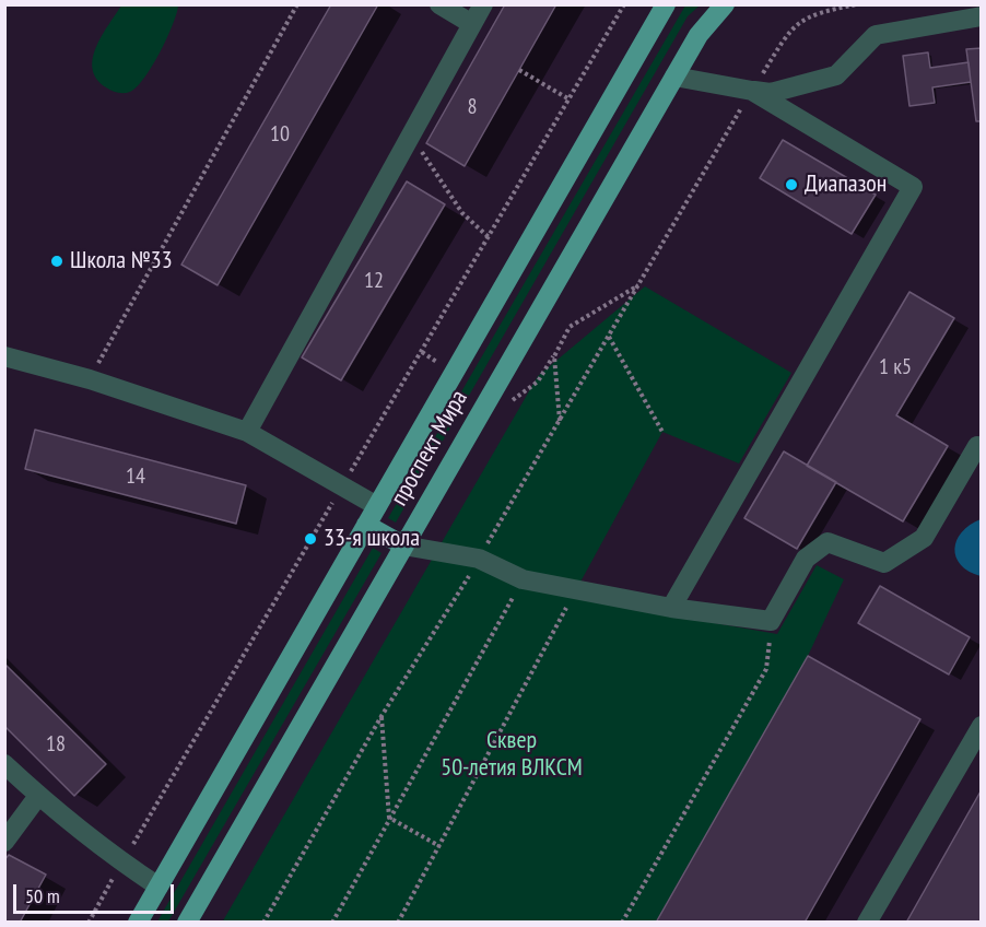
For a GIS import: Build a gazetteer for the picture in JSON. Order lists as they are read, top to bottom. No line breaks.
{"streets":{"main road":["проспект Мира"]},"parks":["Сквер 50-летия ВЛКСМ"],"places":["Диапазон","Школа №33","33-я школа"],"house_numbers":["8","10","12","1 к5","14","18"],"scale_bar":"50 m"}
